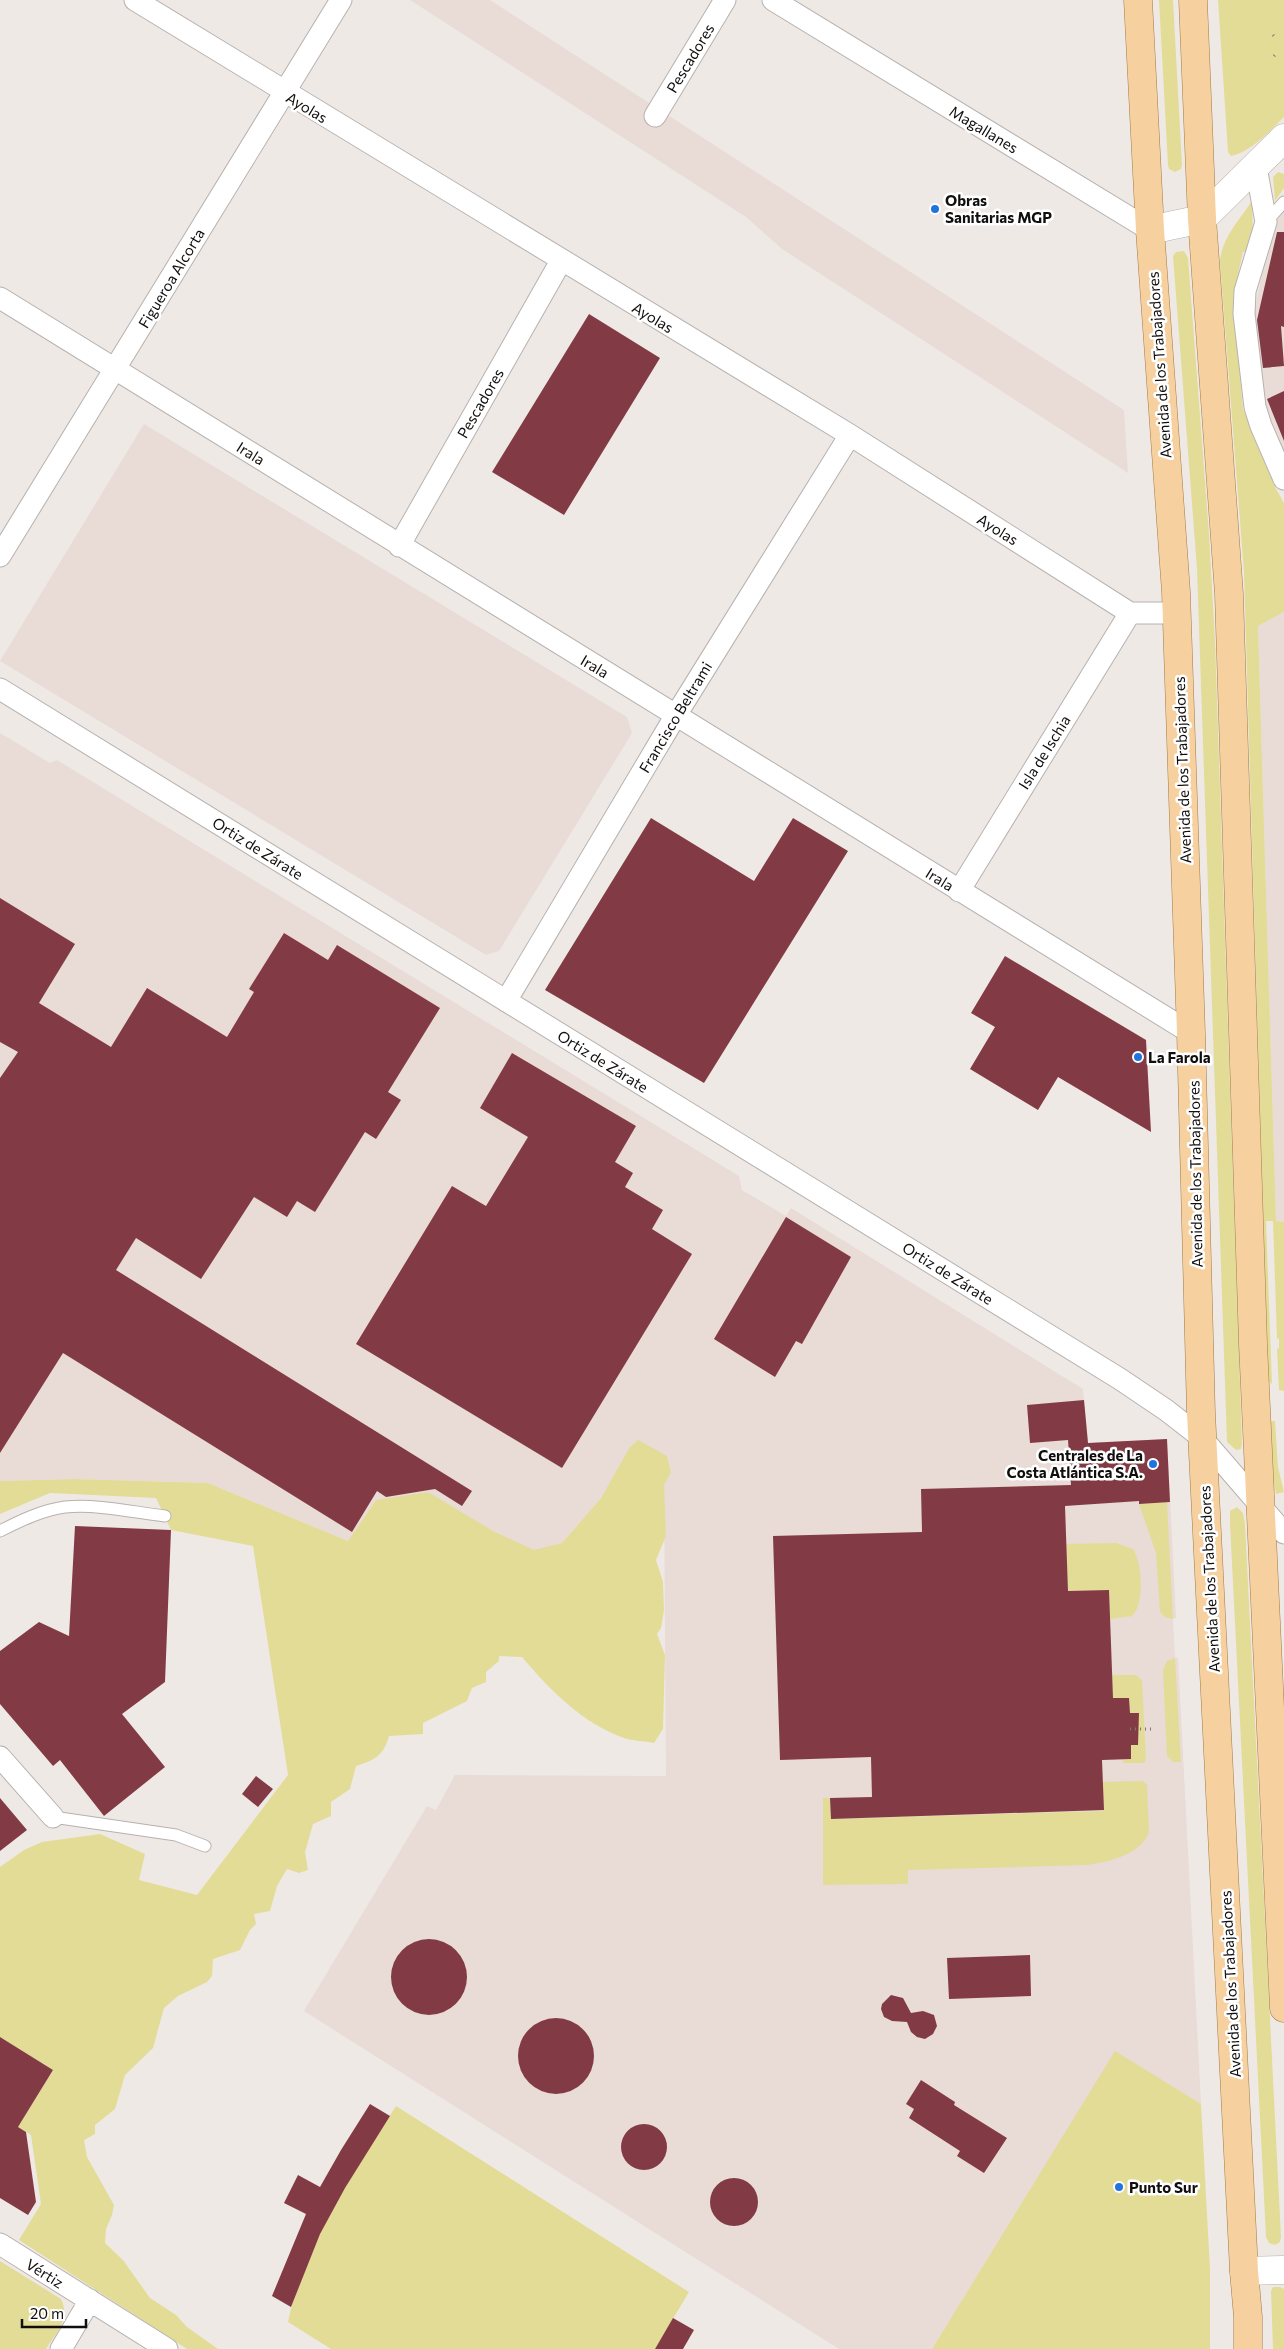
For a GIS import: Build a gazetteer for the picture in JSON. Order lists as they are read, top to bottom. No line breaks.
{"streets":{"main road":["Avenida de los Trabajadores"],"street":["Pescadores","Ayolas","Magallanes","Figueroa Alcorta","Irala","Francisco Beltrami","Isla de Ischia","Ortiz de Zárate","Vértiz"]},"crossings":[["Pescadores","Ayolas"],["Pescadores","Irala"],["Ayolas","Figueroa Alcorta"],["Ayolas","Francisco Beltrami"],["Ayolas","Isla de Ischia"],["Magallanes","Avenida de los Trabajadores"],["Figueroa Alcorta","Irala"],["Avenida de los Trabajadores","Irala"],["Avenida de los Trabajadores","Ortiz de Zárate"],["Irala","Francisco Beltrami"],["Irala","Isla de Ischia"],["Francisco Beltrami","Ortiz de Zárate"]],"places":["Obras Sanitarias MGP","La Farola","Centrales de La Costa Atlántica S.A.","Punto Sur"],"scale_bar":"20 m"}
